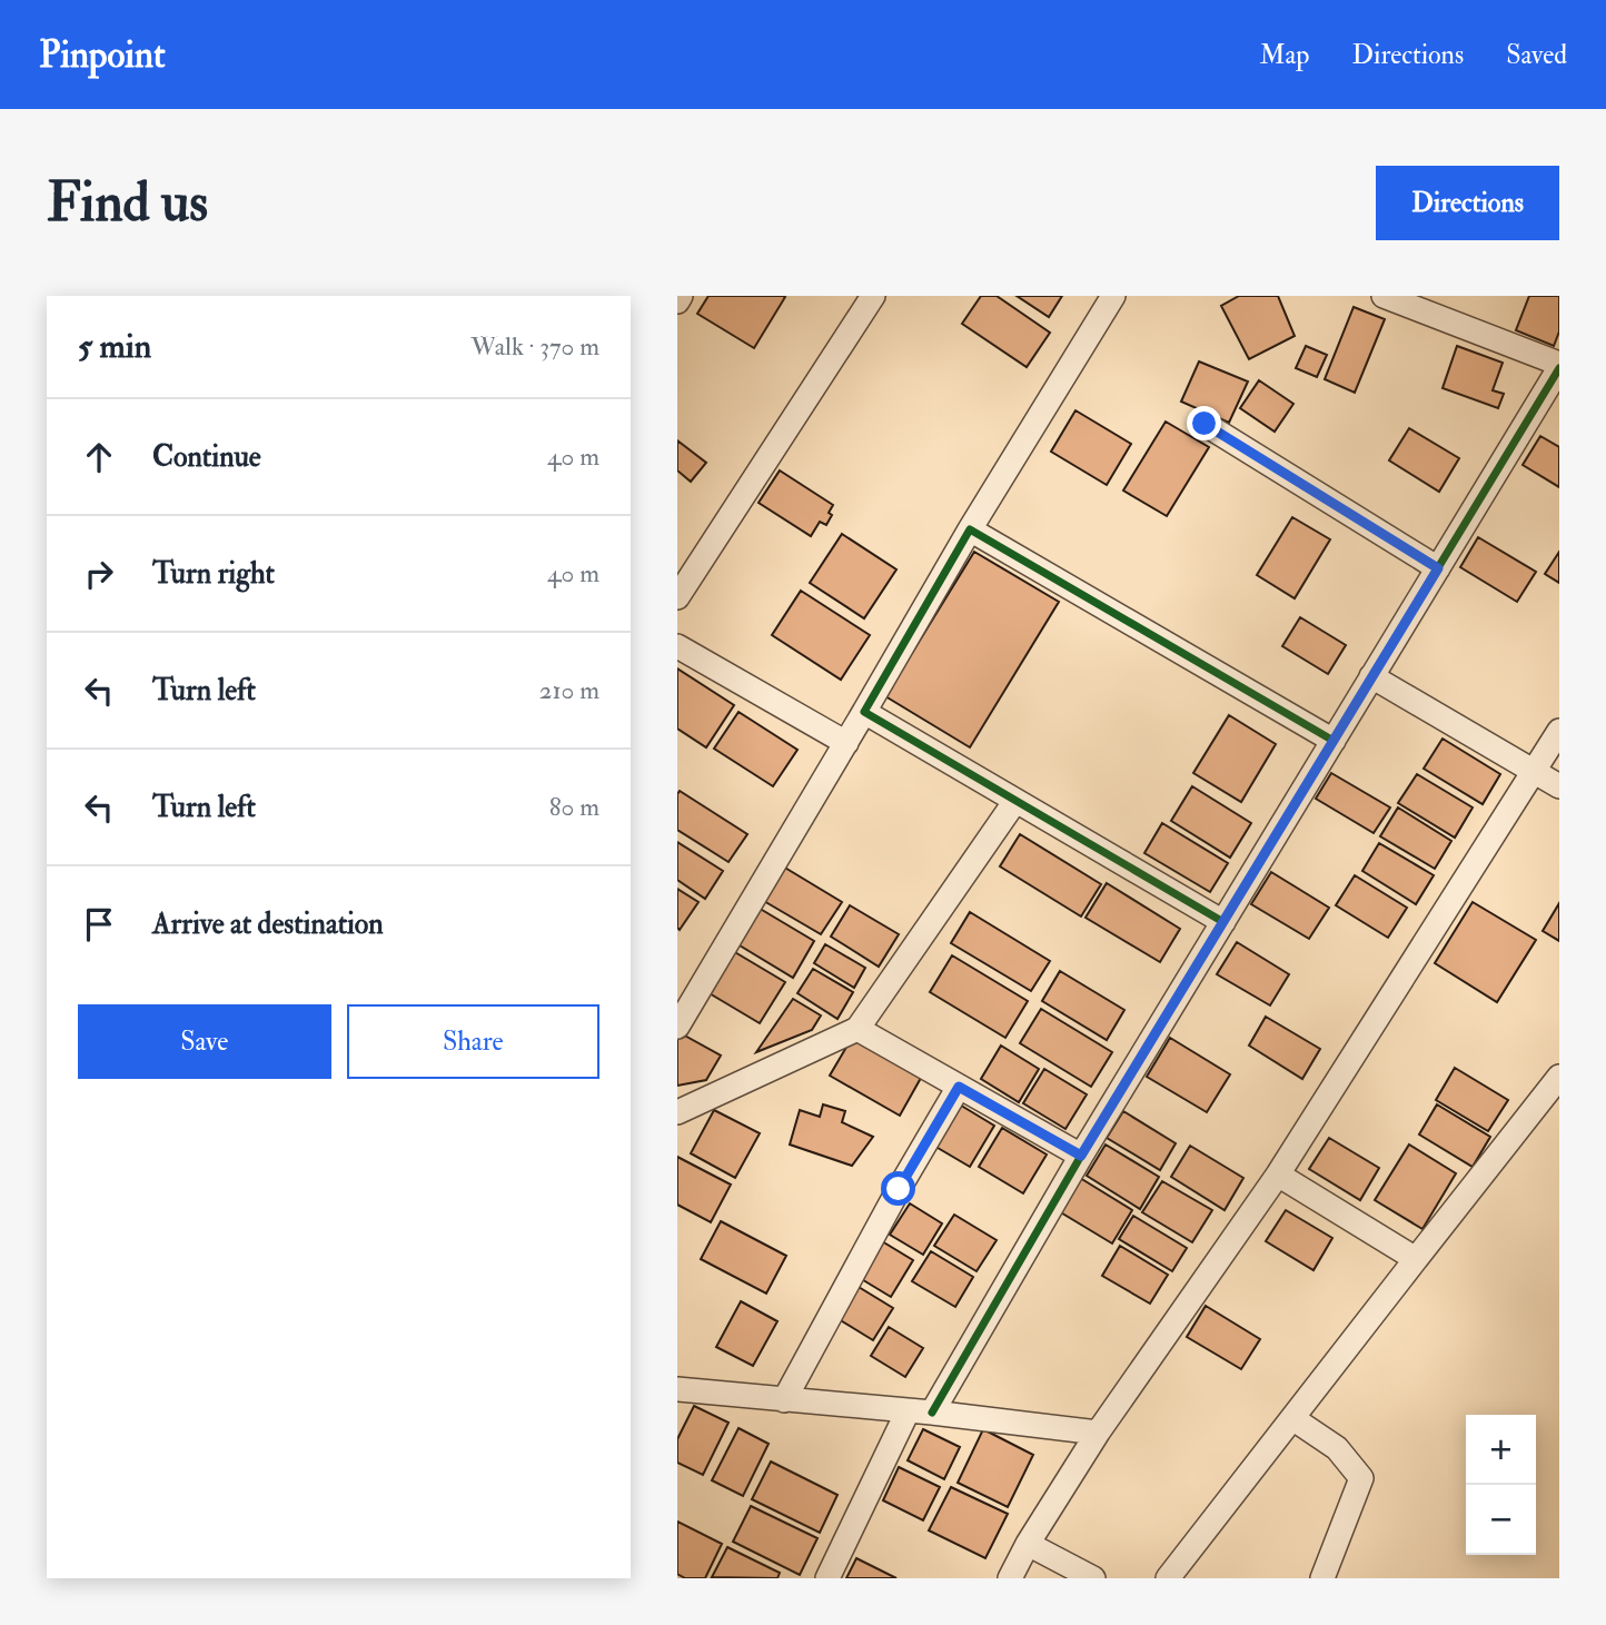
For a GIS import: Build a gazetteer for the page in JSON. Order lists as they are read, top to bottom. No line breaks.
{"page":{"header":"Pinpoint","nav":["Map","Directions","Saved"],"buttons":["Directions",["Save","Share"]],"title":"Find us","heading":["5 min","Walk · 370 m"],"list":[["Continue","40 m"],["Turn right","40 m"],["Turn left","210 m"],["Turn left","80 m"],"Arrive at destination"],"map_buttons":["+","−"]}}
